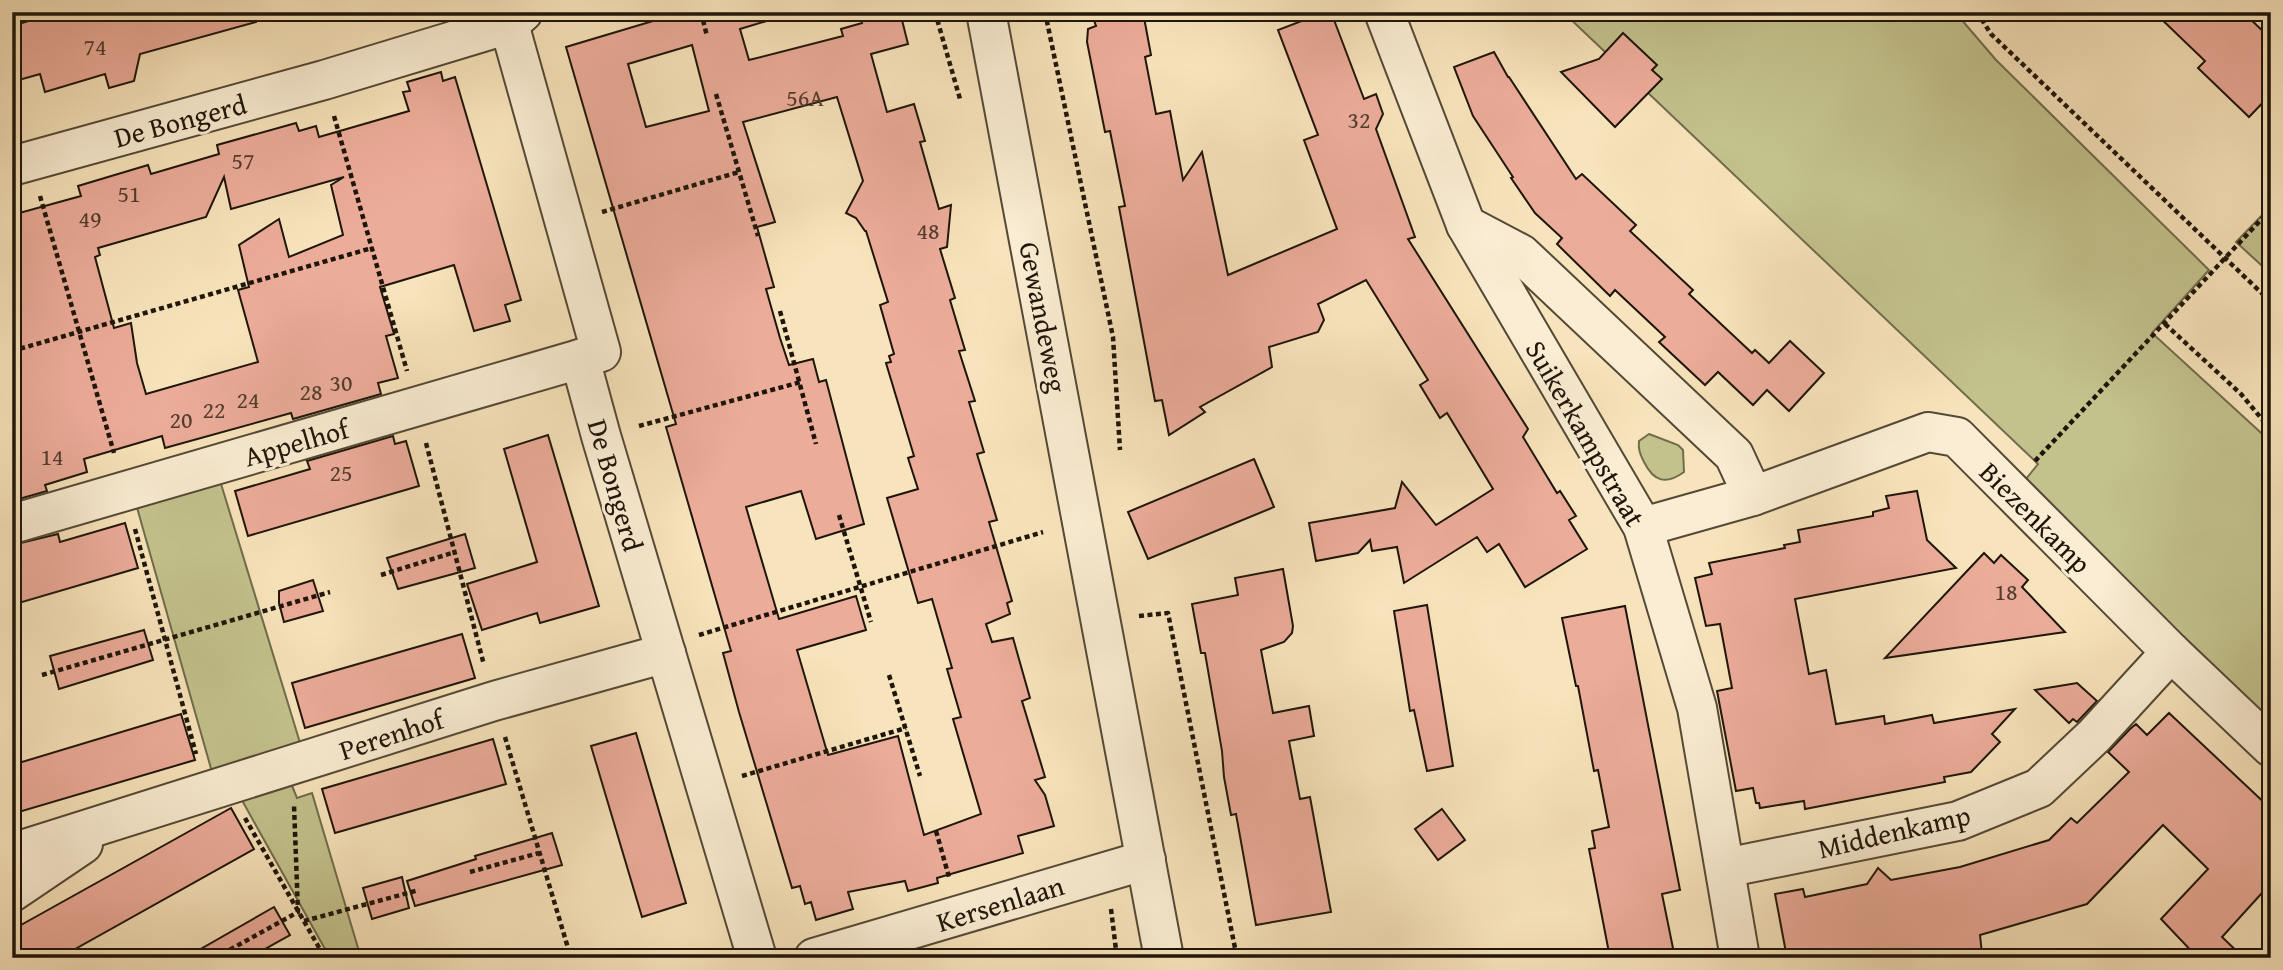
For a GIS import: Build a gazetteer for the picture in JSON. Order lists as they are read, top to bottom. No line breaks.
{"streets":{"street":["De Bongerd","Gewandeweg","Suikerkampstraat","Appelhof","Biezenkamp","Perenhof","Middenkamp","Kersenlaan"]},"crossings":[["De Bongerd","Appelhof"],["De Bongerd","Perenhof"],["Gewandeweg","Kersenlaan"],["Suikerkampstraat","Biezenkamp"],["Suikerkampstraat","Middenkamp"],["Biezenkamp","Middenkamp"]],"house_numbers":["74","56A","32","57","51","49","48","30","28","24","22","20","14","25","18"]}
